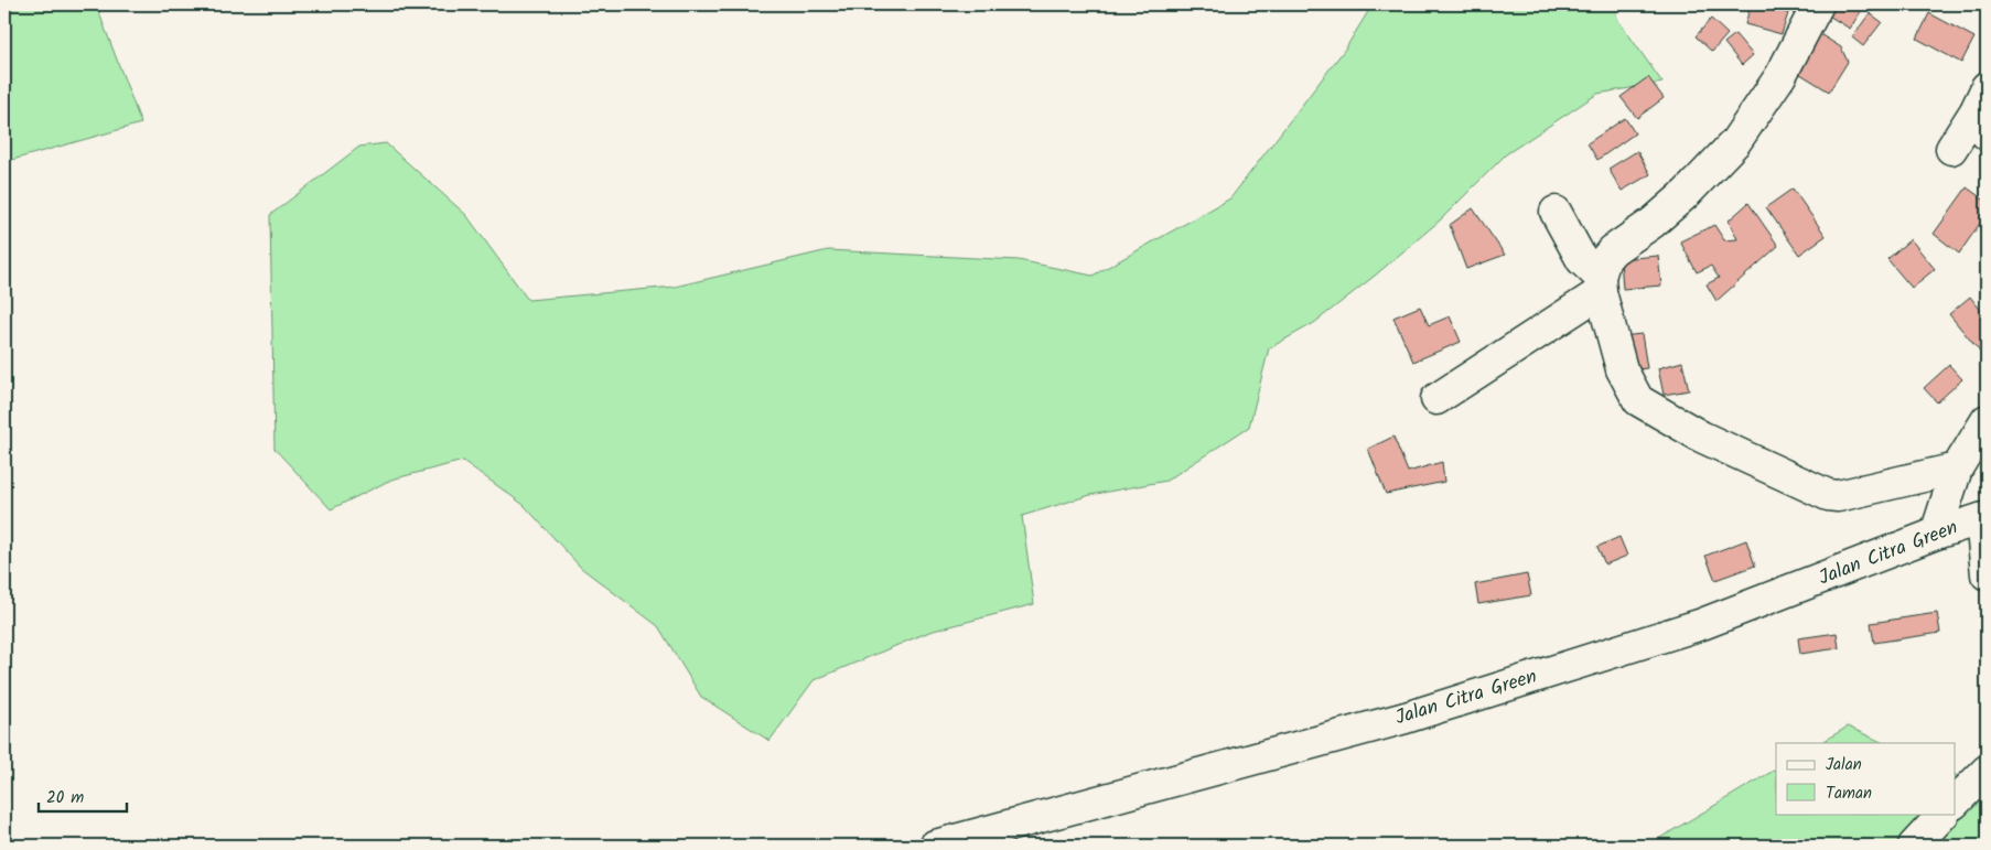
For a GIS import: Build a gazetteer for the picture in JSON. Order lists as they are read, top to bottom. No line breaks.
{"streets":{"street":["Jalan Citra Green"]},"legend":["Jalan","Taman"],"scale_bar":"20 m"}
